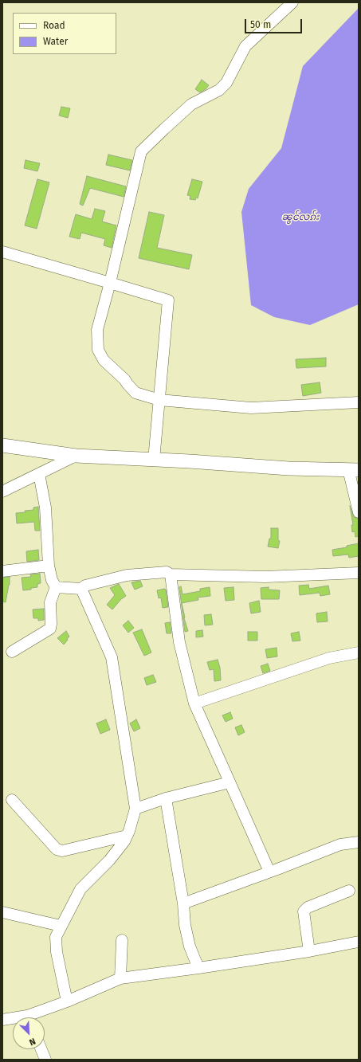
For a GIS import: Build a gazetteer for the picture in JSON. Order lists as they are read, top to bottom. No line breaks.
{"water":["ၼွင်လၵ်း"],"legend":["Road","Water"],"scale_bar":"50 m","north":"bottom right"}
